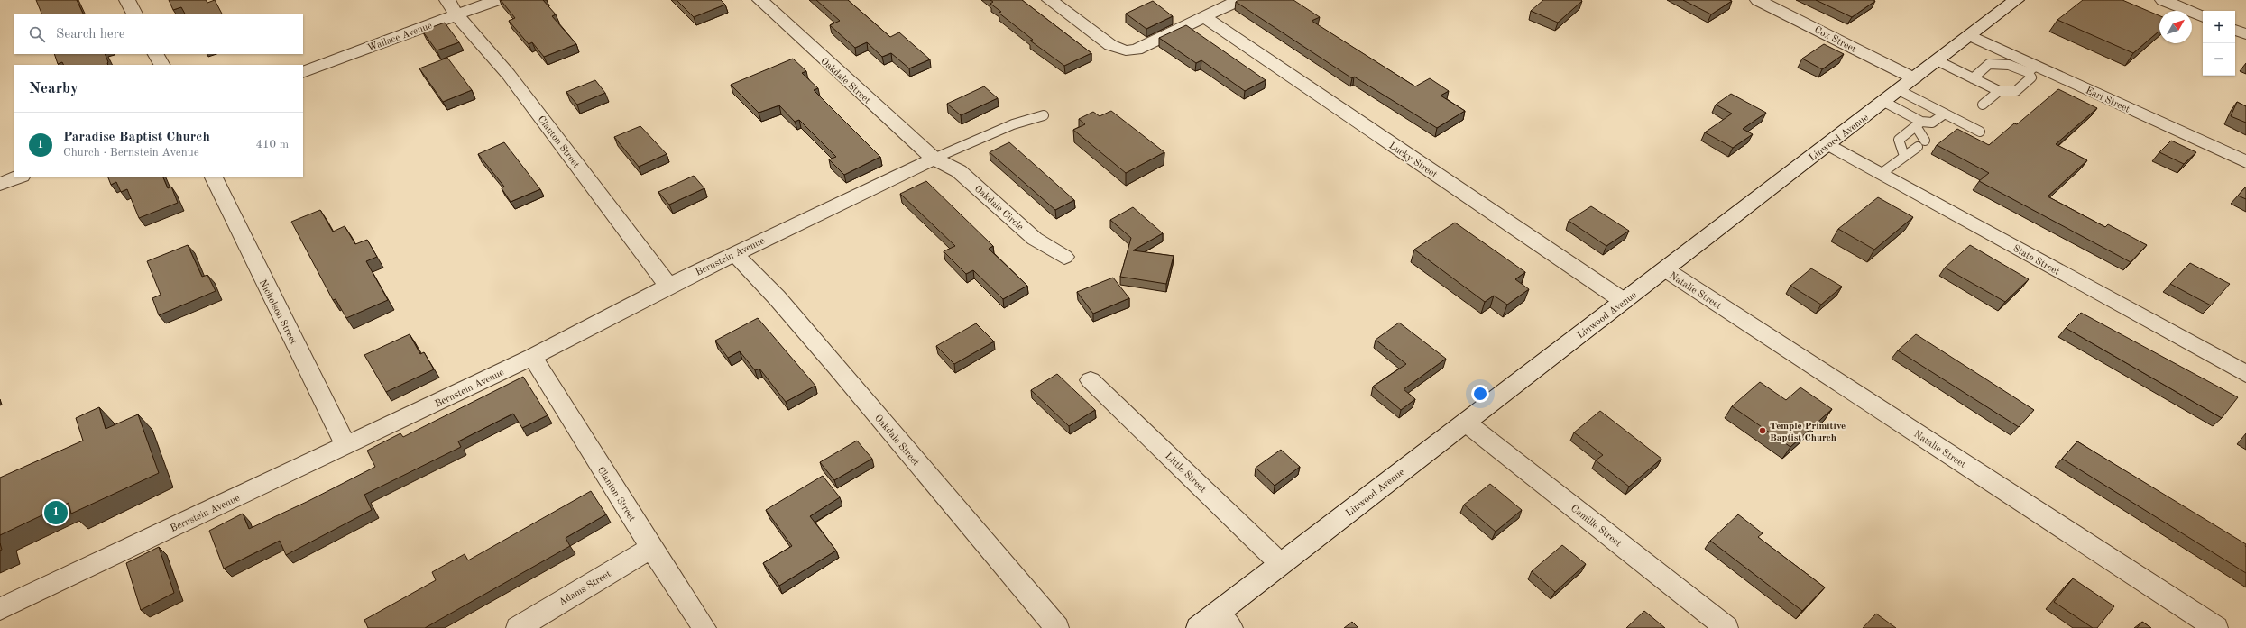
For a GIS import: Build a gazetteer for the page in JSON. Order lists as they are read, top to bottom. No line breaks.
{"streets":{"street":["Wallace Avenue","Cox Street","Oakdale Street","Earl Street","Linwood Avenue","Clanton Street","Lucky Street","Oakdale Circle","Bernstein Avenue","State Street","Natalie Street","Nicholson Street","Little Street","Camille Street","Adams Street"]},"crossings":[["Wallace Avenue","Clanton Street"],["Cox Street","Linwood Avenue"],["Oakdale Street","Oakdale Circle"],["Oakdale Street","Bernstein Avenue"],["Earl Street","Linwood Avenue"],["Linwood Avenue","Lucky Street"],["Linwood Avenue","State Street"],["Linwood Avenue","Natalie Street"],["Linwood Avenue","Little Street"],["Linwood Avenue","Camille Street"],["Clanton Street","Bernstein Avenue"],["Clanton Street","Adams Street"],["Oakdale Circle","Bernstein Avenue"],["Bernstein Avenue","Nicholson Street"]],"places":["Temple Primitive Baptist Church"],"north":"top right","page":{"map_buttons":["+","−"],"search":"Search here","heading":"Nearby","list":[{"mark":"1","name":"Paradise Baptist Church","note":"Church · Bernstein Avenue","value":"410 m"}],"pins":"1"}}
